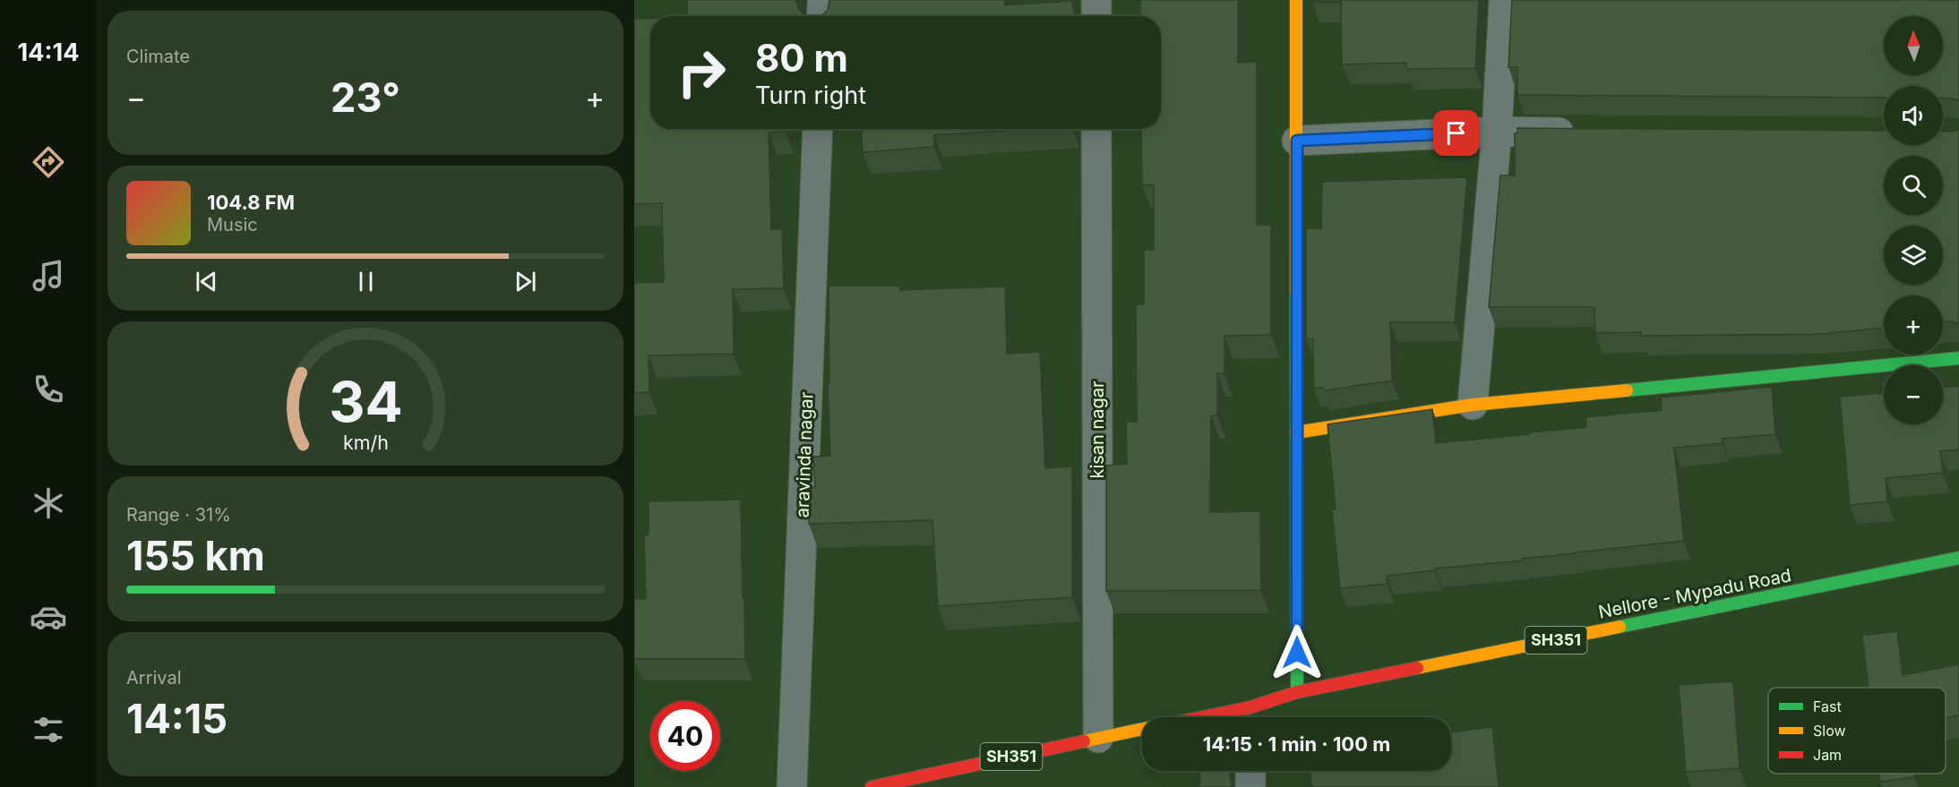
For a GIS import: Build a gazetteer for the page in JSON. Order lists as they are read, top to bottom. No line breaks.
{"streets":{"street":["kisan nagar","aravinda nagar","Nellore - Mypadu Road","SH351"]},"crossings":[["kisan nagar","Nellore - Mypadu Road"]],"legend":["Fast","Slow","Jam"],"north":"top","page":{"tabs":"14:14","tile":["Climate",["Range · 31%","155 km"],["Arrival","14:15"]],"map_buttons":["+","−"],"turn":["80 m","Turn right"],"heat":["−","23°","+"],"song":["104.8 FM","Music"],"limit":"40","trip":"14:15 · 1 min · 100 m","gauge":["34","km/h"]}}
